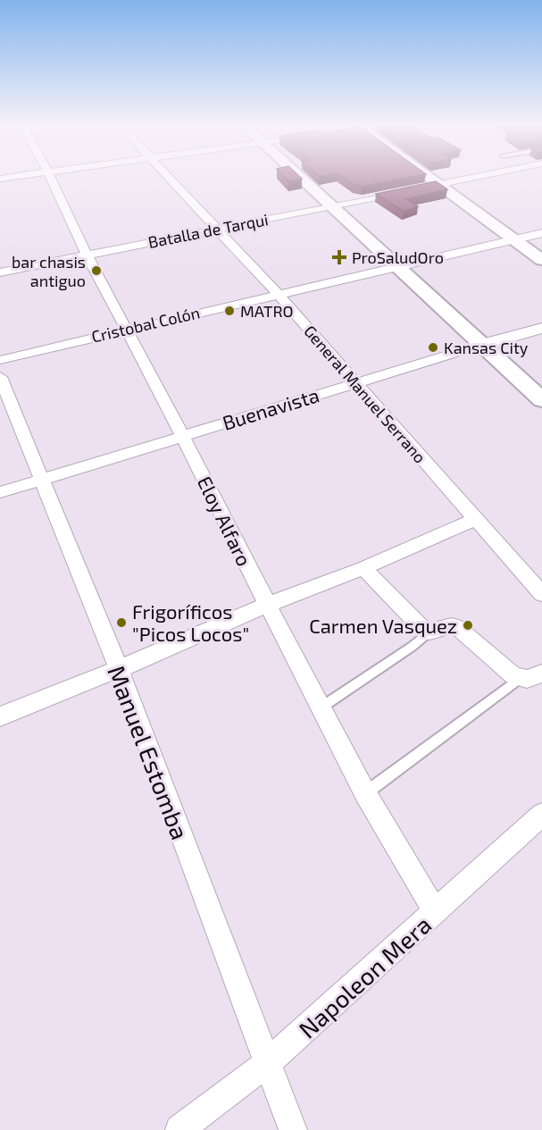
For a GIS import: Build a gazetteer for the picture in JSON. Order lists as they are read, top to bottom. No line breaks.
{"streets":{"street":["Batalla de Tarqui","Cristobal Colón","General Manuel Serrano","Buenavista","Eloy Alfaro","Manuel Estomba","Napoleon Mera"]},"crossings":[["Batalla de Tarqui","General Manuel Serrano"],["Batalla de Tarqui","Eloy Alfaro"],["Cristobal Colón","General Manuel Serrano"],["Cristobal Colón","Eloy Alfaro"],["General Manuel Serrano","Buenavista"],["Buenavista","Eloy Alfaro"],["Buenavista","Manuel Estomba"],["Eloy Alfaro","Napoleon Mera"],["Manuel Estomba","Napoleon Mera"]],"places":{"health":["ProSaludOro"],"other":["bar chasis antiguo","MATRO","Kansas City","Frigoríficos \"Picos Locos\"","Carmen Vasquez"]}}
